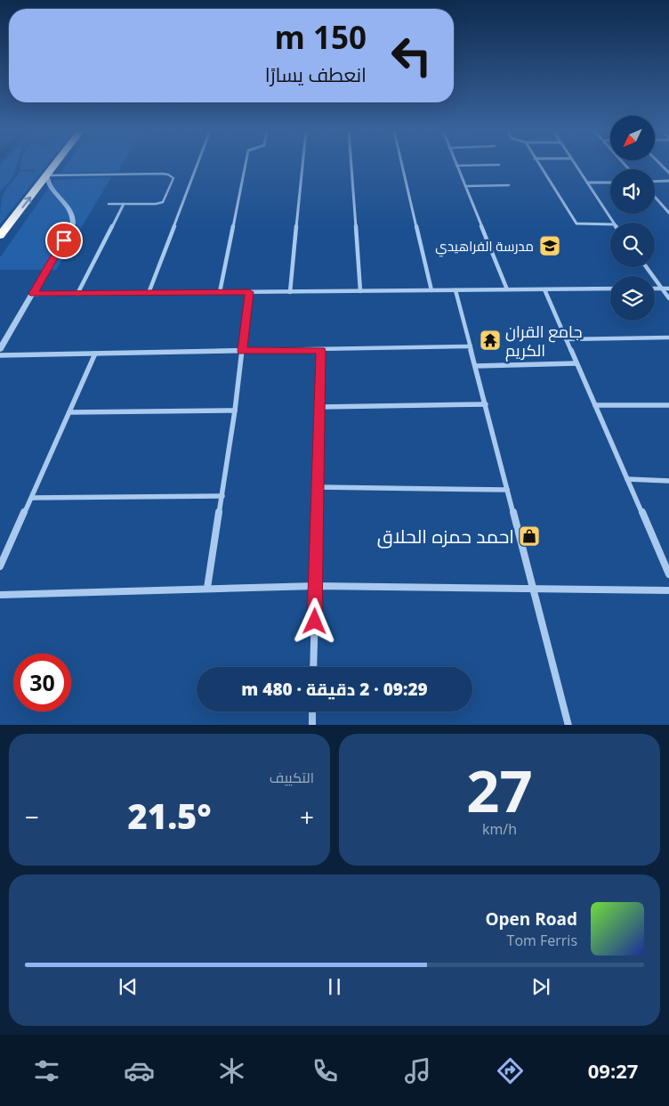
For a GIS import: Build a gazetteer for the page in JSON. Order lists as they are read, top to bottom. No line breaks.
{"places":{"school or university":["مدرسة الفراهيدي"],"temple":["جامع القران الكريم"],"shop":["احمد حمزه الحلاق"]},"north":"bottom left","page":{"turn":["150 m","انعطف يسارًا"],"limit":"30","trip":"09:29 · 2 دقيقة · 480 m","tile":[["27","km/h"],"التكييف"],"heat":["−","21.5°","+"],"song":["Open Road","Tom Ferris"],"tabs":"09:27"}}
